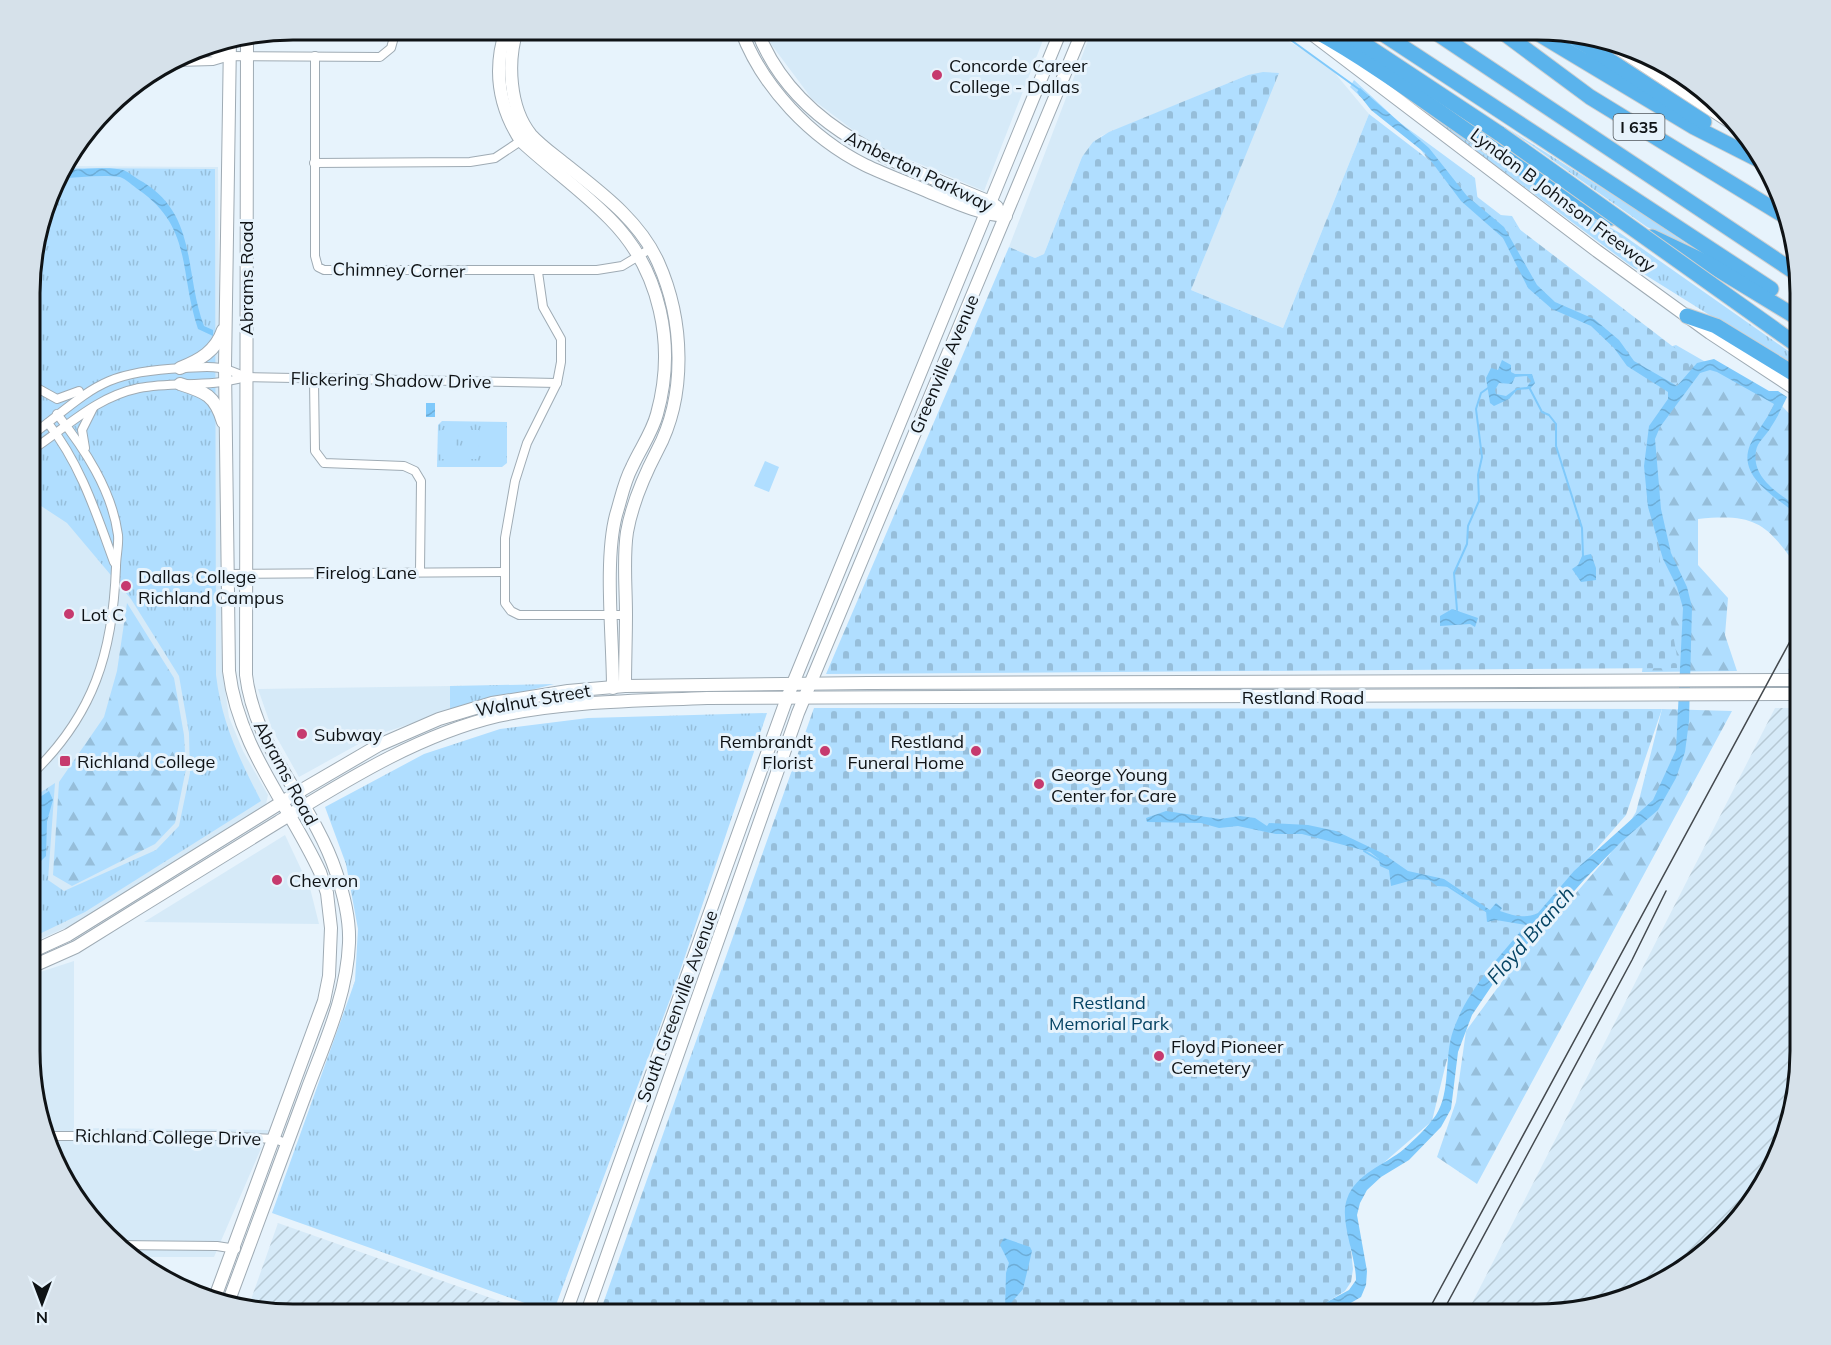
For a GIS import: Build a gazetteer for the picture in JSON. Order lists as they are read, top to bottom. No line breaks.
{"streets":{"highway":["I 635","Lyndon B Johnson Freeway"],"main road":["Amberton Parkway","Abrams Road","Greenville Avenue","Restland Road","Walnut Street","South Greenville Avenue"],"street":["Chimney Corner","Flickering Shadow Drive","Firelog Lane","Richland College Drive"]},"crossings":[["Amberton Parkway","Greenville Avenue"],["Abrams Road","Flickering Shadow Drive"],["Abrams Road","Firelog Lane"],["Abrams Road","Walnut Street"],["Abrams Road","Richland College Drive"],["Greenville Avenue","Restland Road"],["Greenville Avenue","Walnut Street"],["Greenville Avenue","South Greenville Avenue"],["Restland Road","Walnut Street"],["Restland Road","South Greenville Avenue"],["Walnut Street","South Greenville Avenue"]],"water":["Floyd Branch"],"parks":["Restland Memorial Park"],"places":{"other":["Concorde Career College - Dallas","Dallas College Richland Campus","Lot C","Subway","Rembrandt Florist","Restland Funeral Home","George Young Center for Care","Chevron","Floyd Pioneer Cemetery"],"transit":["Richland College"]},"north":"bottom"}
